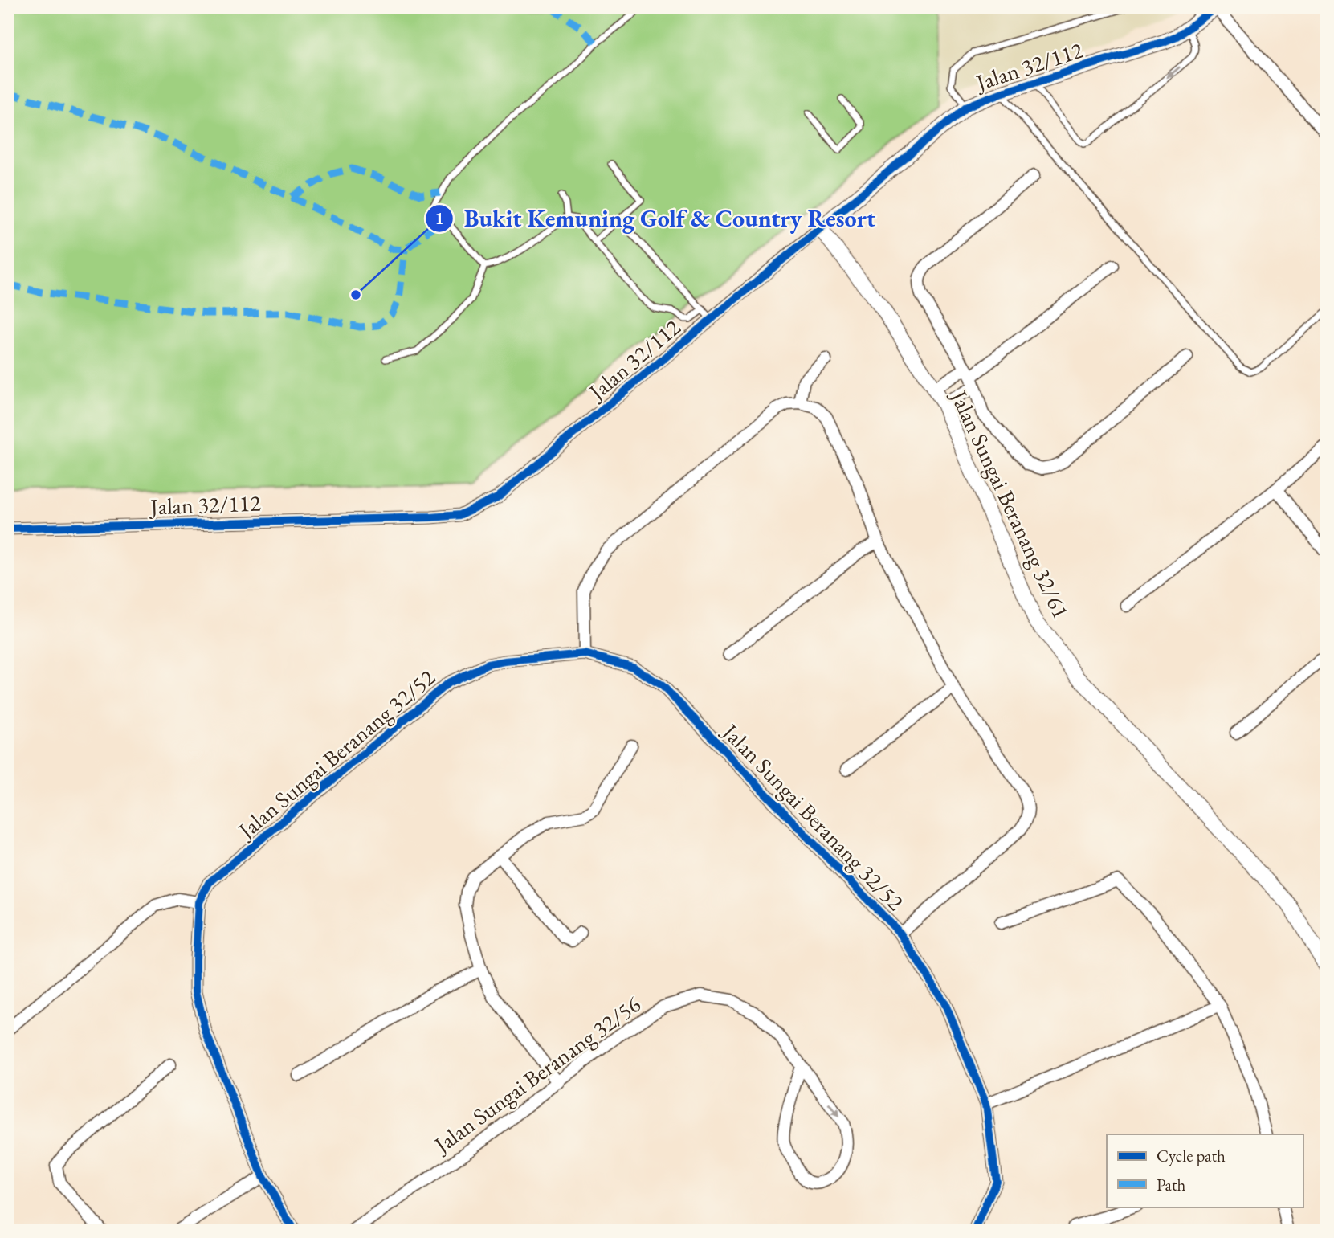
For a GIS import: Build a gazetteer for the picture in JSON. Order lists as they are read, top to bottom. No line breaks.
{"streets":{"street":["Jalan 32/112","Jalan Sungai Beranang 32/61","Jalan Sungai Beranang 32/52","Jalan Sungai Beranang 32/56"]},"crossings":[["Jalan 32/112","Jalan Sungai Beranang 32/61"]],"places":["Bukit Kemuning Golf & Country Resort"],"legend":["Cycle path","Path"]}
